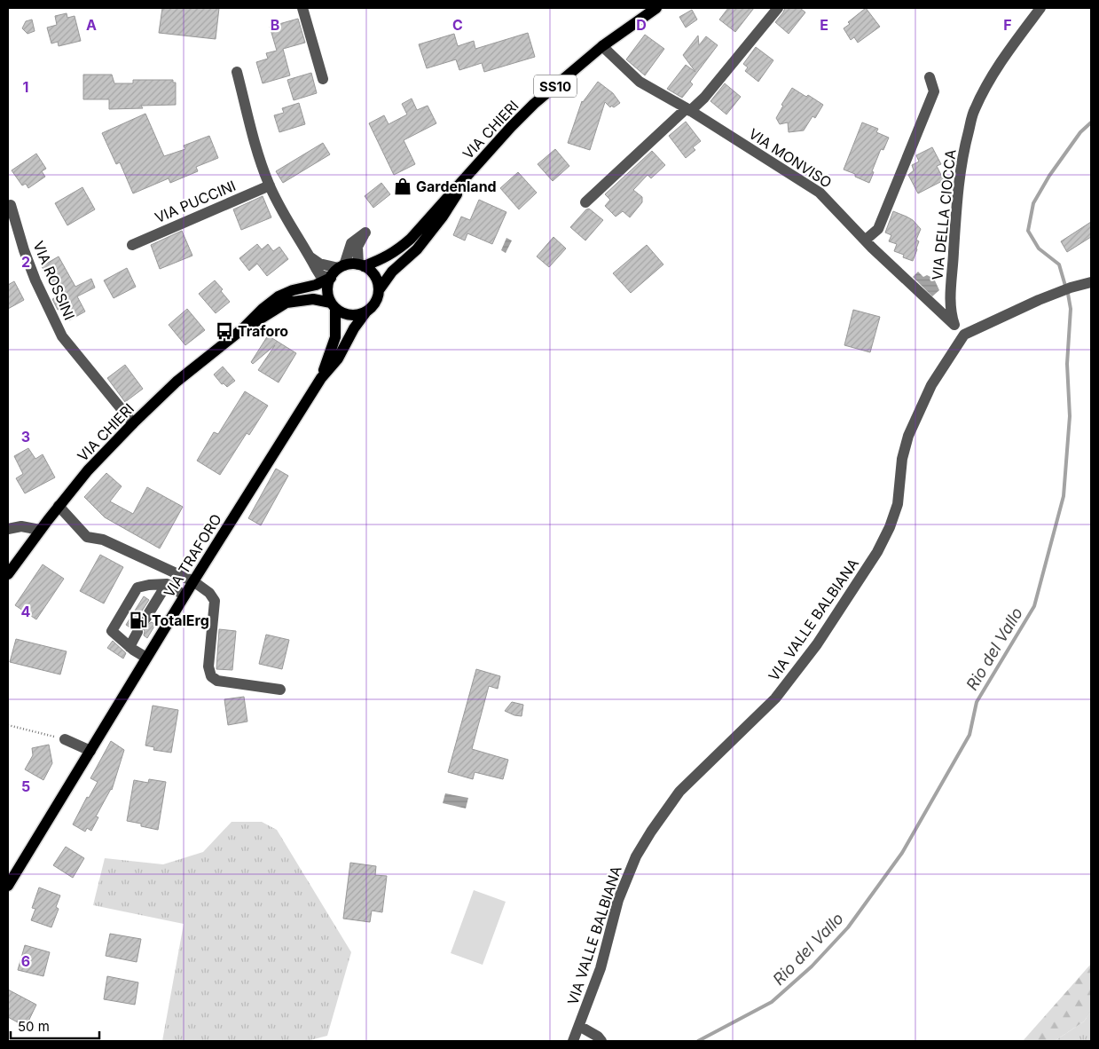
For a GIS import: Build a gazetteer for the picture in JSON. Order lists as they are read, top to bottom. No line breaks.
{"streets":{"main road":["SS10","VIA CHIERI","VIA TRAFORO"],"street":["VIA MONVISO","VIA PUCCINI","VIA DELLA CIOCCA","VIA ROSSINI","VIA VALLE BALBIANA"]},"crossings":[["VIA CHIERI","VIA MONVISO"],["VIA CHIERI","VIA ROSSINI"],["VIA CHIERI","VIA TRAFORO"],["VIA MONVISO","VIA DELLA CIOCCA"]],"water":["Rio del Vallo"],"places":{"shop":["Gardenland"],"bus stop":["Traforo"],"fuel station":["TotalErg"]},"scale_bar":"50 m","grid":{"columns":["A","B","C","D","E","F"],"rows":["1","2","3","4","5","6"]}}
